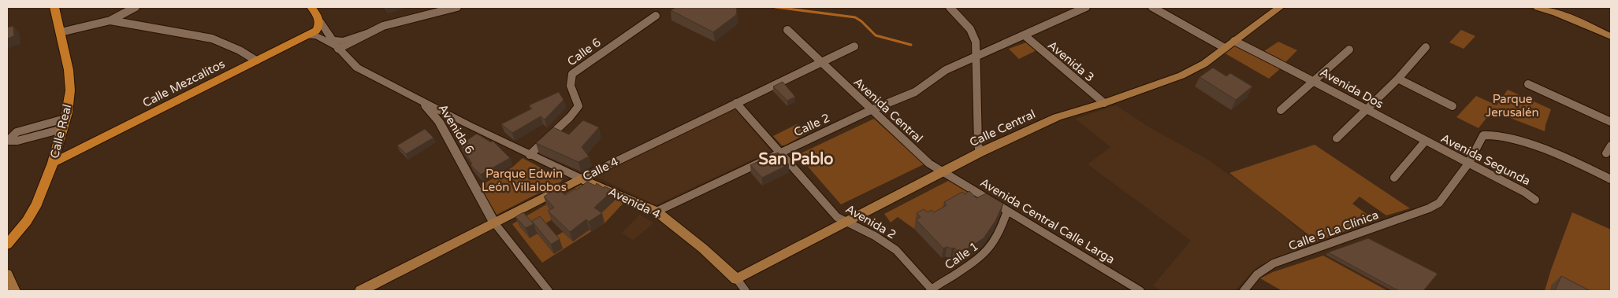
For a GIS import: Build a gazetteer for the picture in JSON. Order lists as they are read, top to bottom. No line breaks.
{"streets":{"main road":["Calle Mezcalitos","Calle Central","Calle Real","Calle 4","Avenida 4"],"street":["Calle 6","Avenida 3","Avenida Dos","Avenida Central","Calle 2","Avenida 6","Avenida Segunda","Avenida Central Calle Larga","Avenida 2","Calle 5 La Clínica","Calle 1"]},"crossings":[["Calle 6","Avenida 4"],["Avenida 3","Calle 2"],["Avenida 3","Calle Central"],["Calle Mezcalitos","Calle Real"],["Avenida Dos","Calle Central"],["Avenida Dos","Avenida Segunda"],["Avenida Central","Calle 2"],["Avenida Central","Calle Central"],["Avenida Central","Calle 4"],["Avenida Central","Avenida Central Calle Larga"],["Calle 2","Avenida 4"],["Calle 2","Avenida 2"],["Calle Central","Avenida 4"],["Calle Central","Avenida Central Calle Larga"],["Calle Central","Avenida 2"],["Avenida 6","Calle 4"],["Avenida 6","Avenida 4"],["Avenida Segunda","Calle 5 La Clínica"],["Calle 4","Avenida 4"],["Calle 4","Avenida 2"],["Avenida Central Calle Larga","Calle 1"],["Avenida 2","Calle 1"]],"districts":["San Pablo"],"parks":["Parque Jerusalén","Parque Edwin León Villalobos"]}
